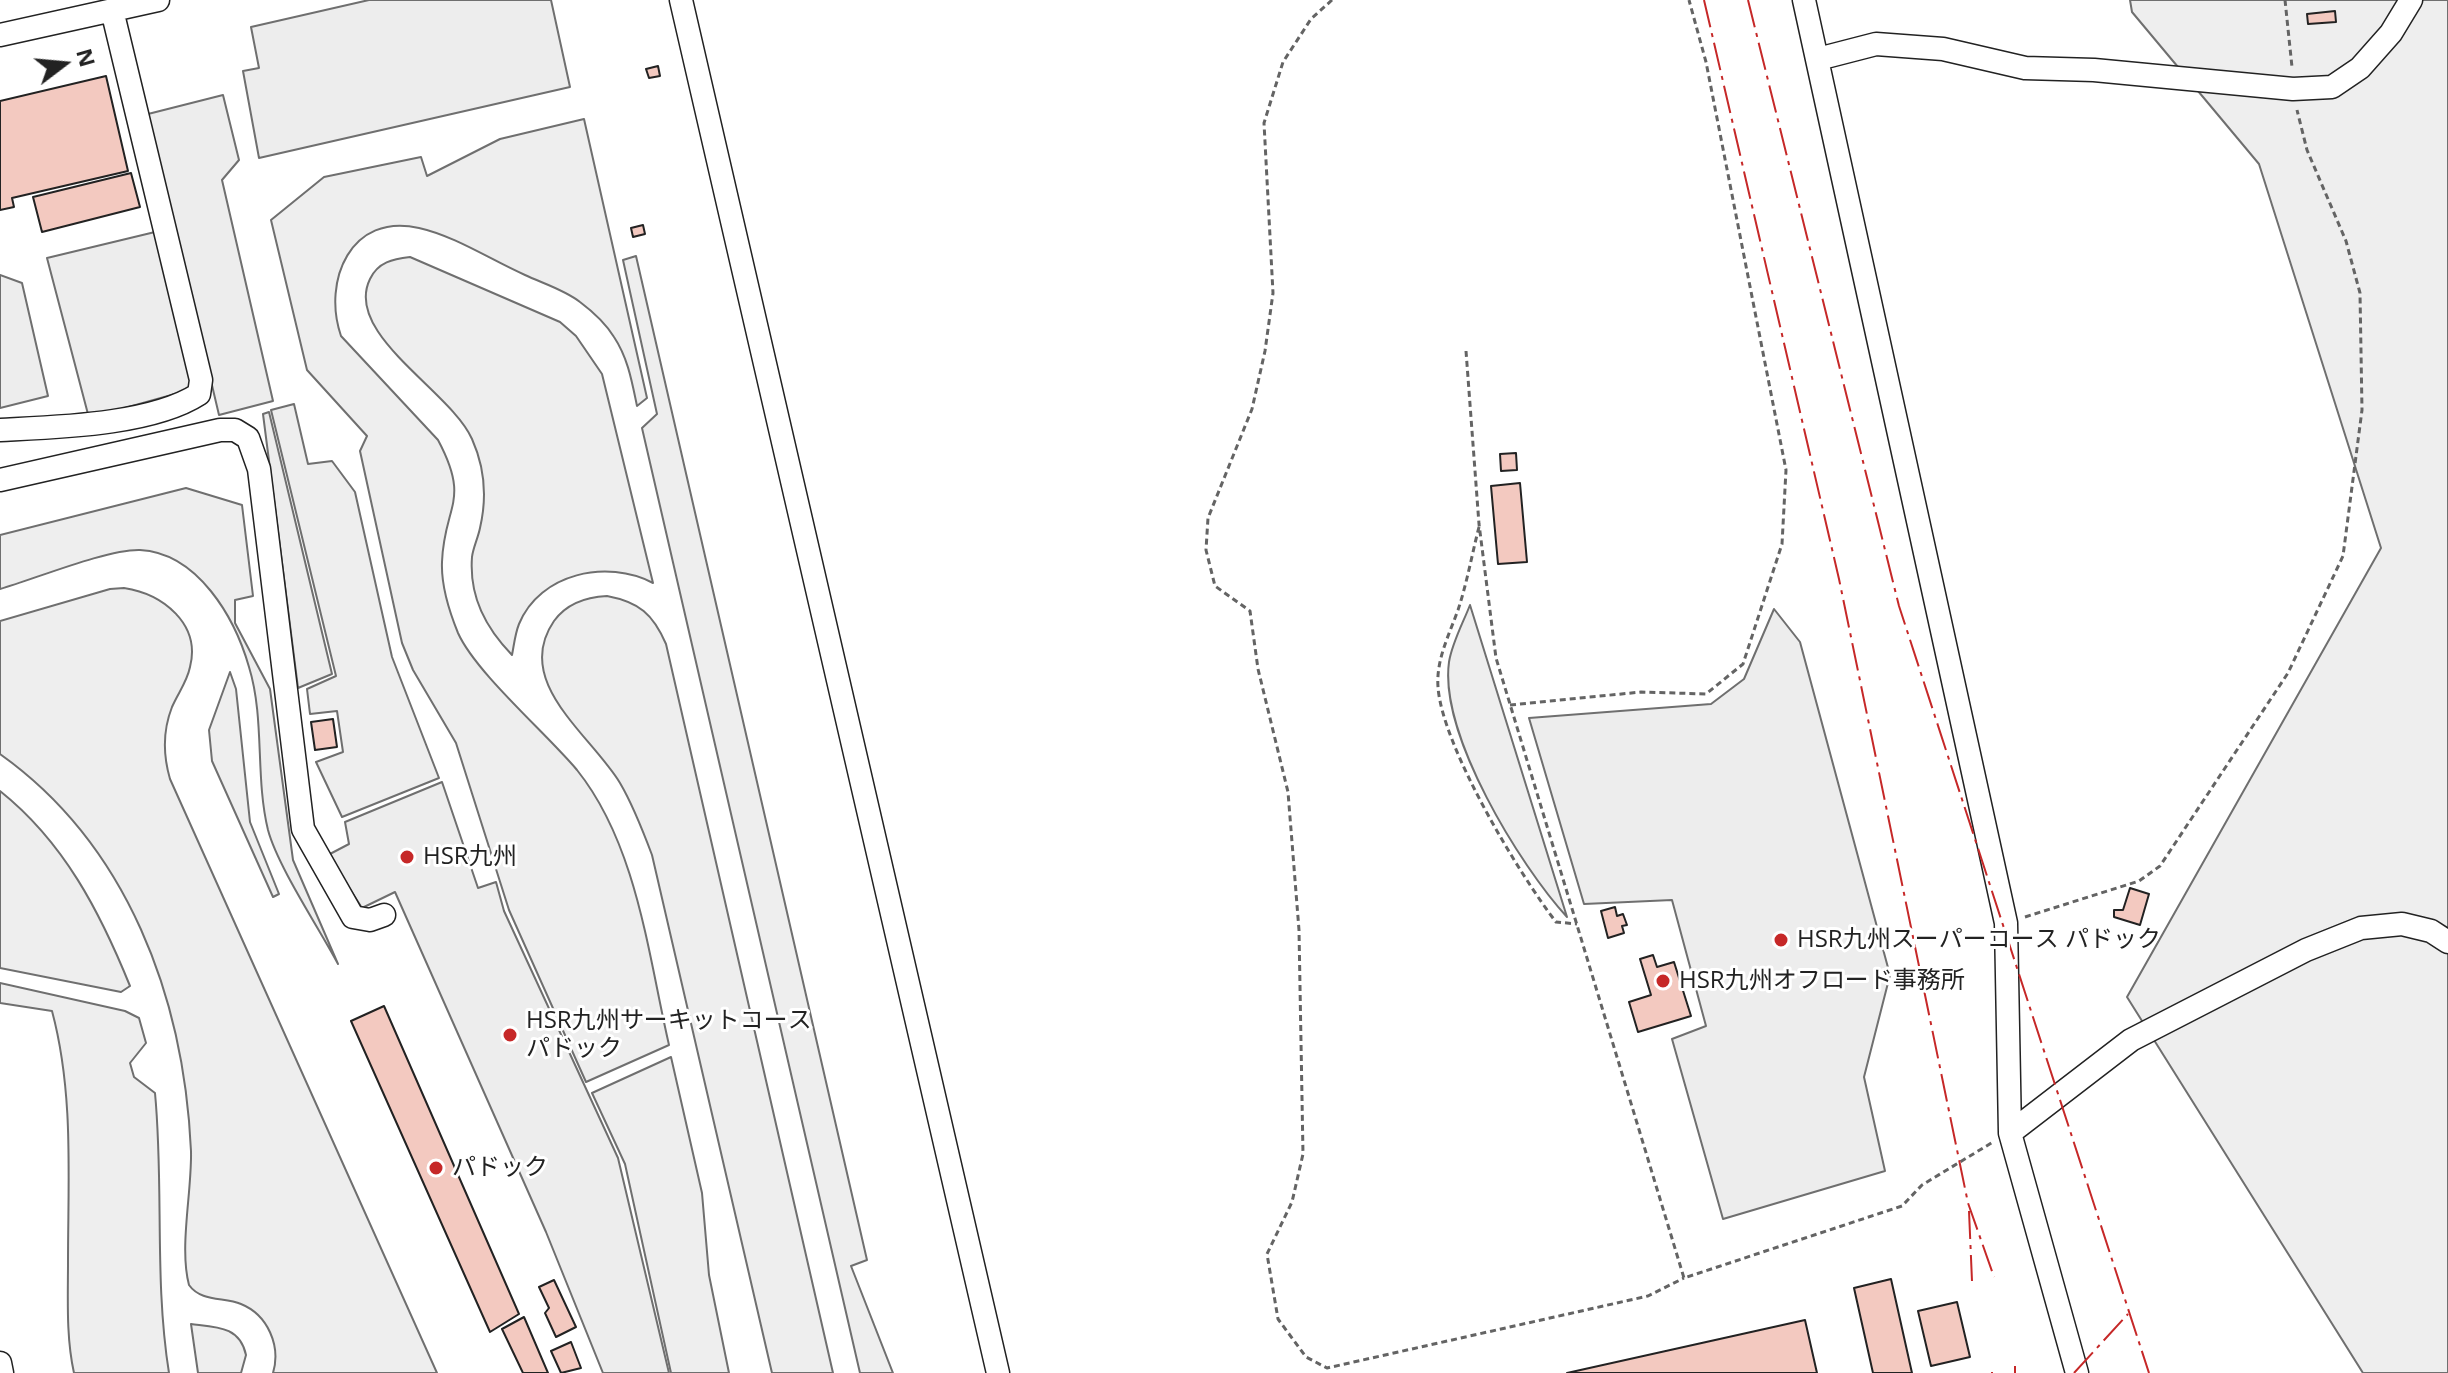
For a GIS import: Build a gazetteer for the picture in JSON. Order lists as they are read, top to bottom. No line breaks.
{"places":["HSR九州","HSR九州スーパーコース パドック","HSR九州オフロード事務所","HSR九州サーキットコース パドック","パドック"],"north":"right"}
